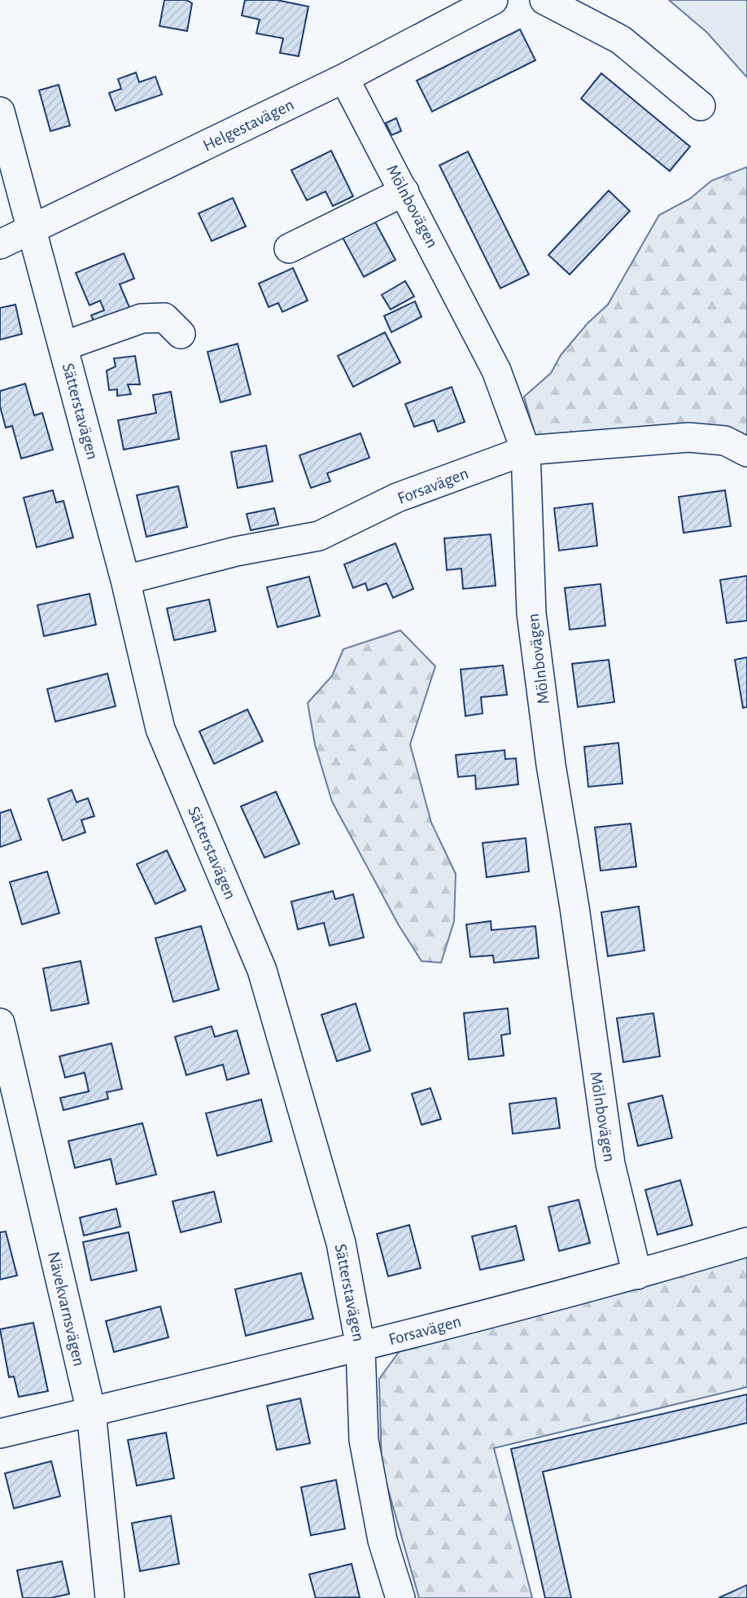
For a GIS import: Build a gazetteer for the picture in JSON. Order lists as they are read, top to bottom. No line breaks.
{"streets":{"street":["Helgestavägen","Mölnbovägen","Sätterstavägen","Forsavägen","Nävekvarnsvägen"]},"crossings":[["Helgestavägen","Mölnbovägen"],["Helgestavägen","Sätterstavägen"],["Mölnbovägen","Forsavägen"],["Sätterstavägen","Forsavägen"],["Forsavägen","Nävekvarnsvägen"]]}
